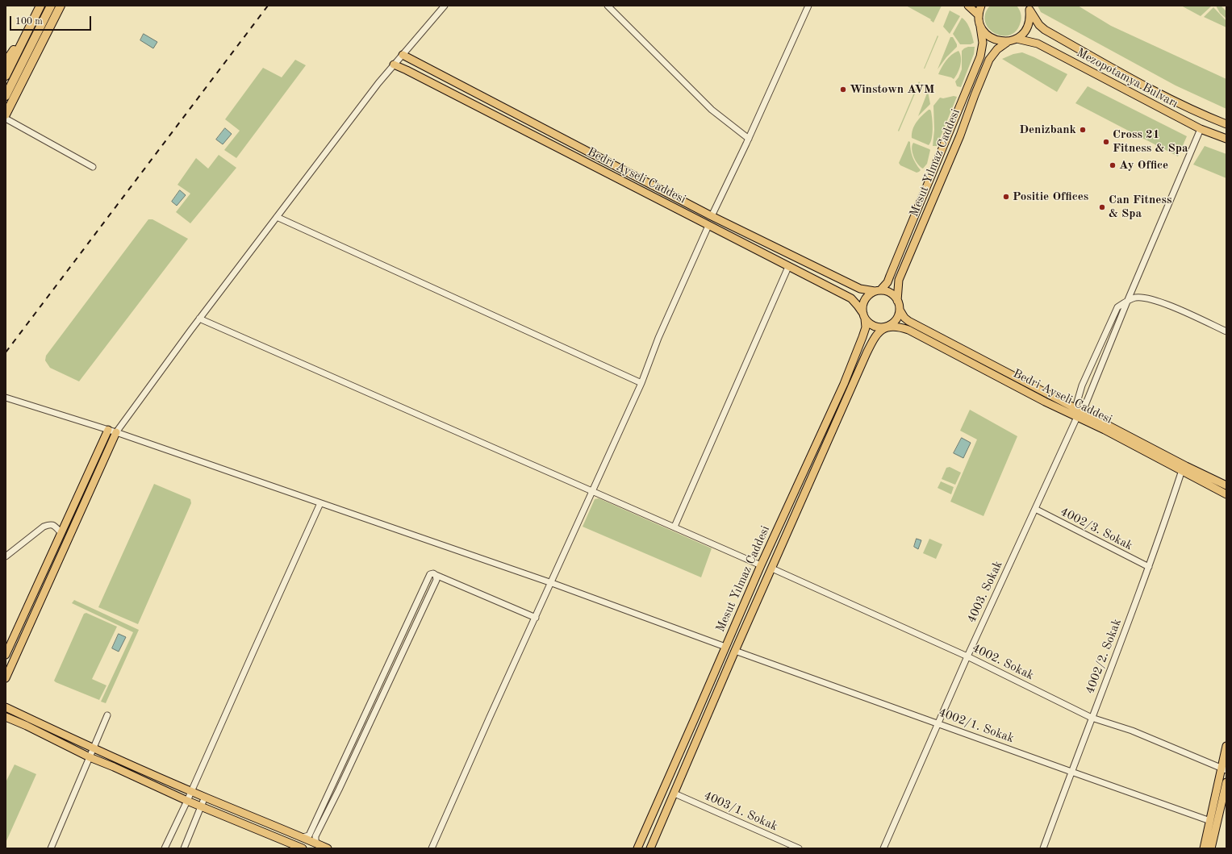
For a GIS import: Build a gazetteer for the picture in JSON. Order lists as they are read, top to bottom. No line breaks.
{"streets":{"main road":["Mezopotamya Bulvarı","Mesut Yılmaz Caddesi","Bedri Ayseli Caddesi"],"street":["4002/3. Sokak","4003. Sokak","4002/2. Sokak","4002. Sokak","4002/1. Sokak","4003/1. Sokak"]},"crossings":[["Mesut Yılmaz Caddesi","Bedri Ayseli Caddesi"],["Mesut Yılmaz Caddesi","4002. Sokak"],["Mesut Yılmaz Caddesi","4002/1. Sokak"],["Mesut Yılmaz Caddesi","4003/1. Sokak"],["Bedri Ayseli Caddesi","4003. Sokak"],["Bedri Ayseli Caddesi","4002/2. Sokak"],["4002/3. Sokak","4003. Sokak"],["4002/3. Sokak","4002/2. Sokak"],["4003. Sokak","4002. Sokak"],["4003. Sokak","4002/1. Sokak"],["4002/2. Sokak","4002. Sokak"],["4002/2. Sokak","4002/1. Sokak"]],"places":["Winstown AVM","Denizbank","Cross 21 Fitness & Spa","Ay Office","Positie Offices","Can Fitness & Spa"],"scale_bar":"100 m"}
